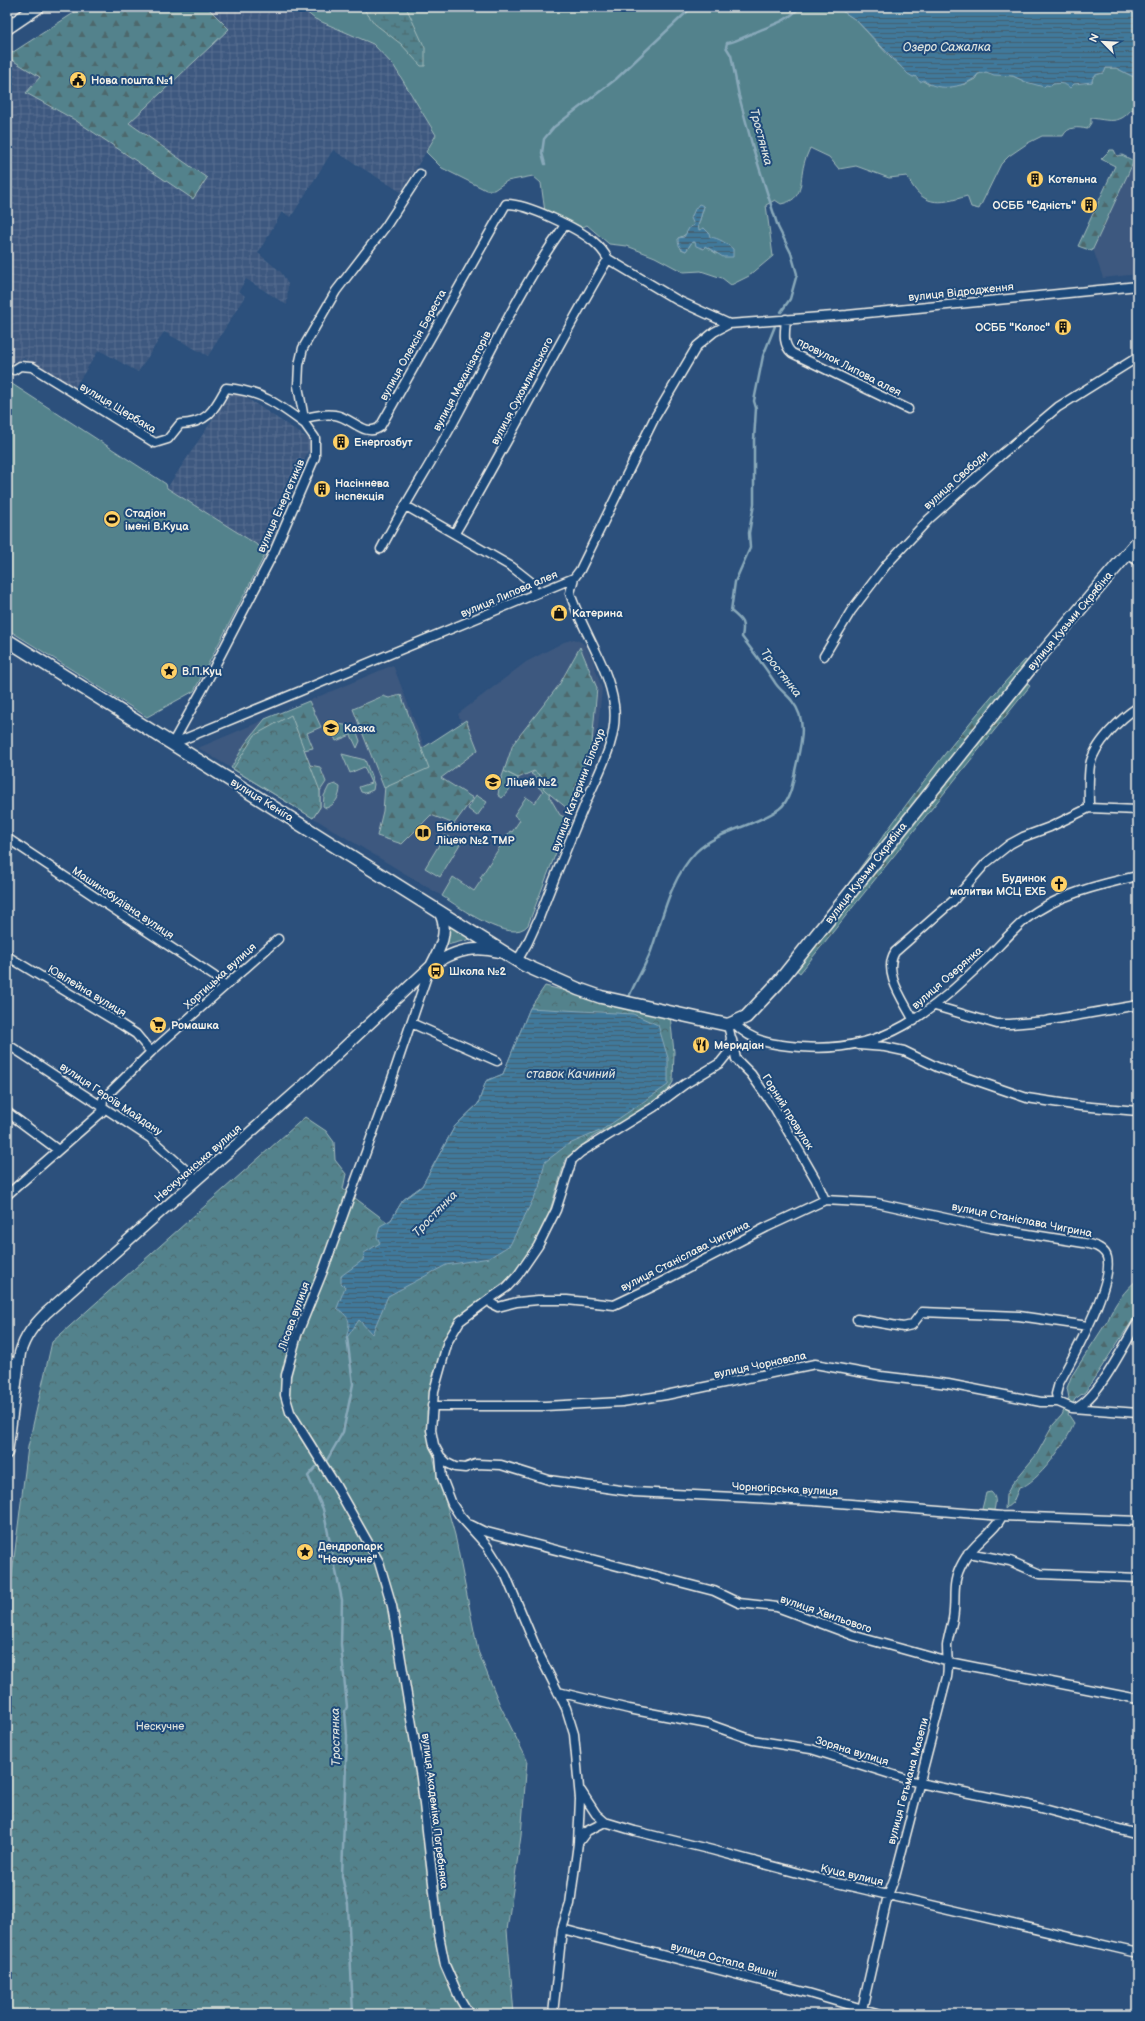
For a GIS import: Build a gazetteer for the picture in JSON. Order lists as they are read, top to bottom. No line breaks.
{"streets":{"main road":["вулиця Кузьми Скрябіна","вулиця Кеніга"],"street":["вулиця Відродження","вулиця Олексія Береста","провулок Липова алея","вулиця Механізаторів","вулиця Сухомлинського","вулиця Щербака","вулиця Свободи","вулиця Енергетиків","вулиця Липова алея","вулиця Катерини Білокур","Машинобудівна вулиця","Хортицька вулиця","вулиця Озерянка","Ювілейна вулиця","вулиця Героїв Майдану","Горний провулок","Нескучанська вулиця","вулиця Станіслава Чигрина","Лісова вулиця","вулиця Чорновола","Чорногірська вулиця","вулиця Хвильового","Зоряна вулиця","вулиця Гетьмана Мазепи","вулиця Академіка Погребняка","Куца вулиця","вулиця Остапа Вишні"]},"crossings":[["вулиця Відродження","провулок Липова алея"],["вулиця Відродження","вулиця Липова алея"],["вулиця Олексія Береста","вулиця Механізаторів"],["вулиця Олексія Береста","вулиця Щербака"],["вулиця Олексія Береста","вулиця Енергетиків"],["провулок Липова алея","вулиця Липова алея"],["вулиця Сухомлинського","вулиця Липова алея"],["вулиця Щербака","вулиця Енергетиків"],["вулиця Енергетиків","вулиця Липова алея"],["вулиця Енергетиків","вулиця Кеніга"],["вулиця Липова алея","вулиця Катерини Білокур"],["вулиця Липова алея","вулиця Кеніга"],["вулиця Кузьми Скрябіна","вулиця Озерянка"],["вулиця Катерини Білокур","вулиця Кеніга"],["вулиця Кеніга","Нескучанська вулиця"],["Машинобудівна вулиця","Хортицька вулиця"],["Хортицька вулиця","Ювілейна вулиця"],["Хортицька вулиця","вулиця Героїв Майдану"],["вулиця Героїв Майдану","Нескучанська вулиця"],["Горний провулок","вулиця Станіслава Чигрина"],["Нескучанська вулиця","Лісова вулиця"],["вулиця Станіслава Чигрина","вулиця Чорновола"],["Лісова вулиця","вулиця Академіка Погребняка"],["Чорногірська вулиця","вулиця Гетьмана Мазепи"],["вулиця Хвильового","вулиця Гетьмана Мазепи"],["Зоряна вулиця","вулиця Гетьмана Мазепи"],["вулиця Гетьмана Мазепи","Куца вулиця"],["вулиця Гетьмана Мазепи","вулиця Остапа Вишні"]],"water":["Озеро Сажалка","Тростянка","ставок Качиний"],"parks":["Нескучне"],"places":{"public building":["Нова пошта №1"],"building":["Котельна","ОСББ \"Єдність\"","ОСББ \"Колос\"","Енергозбут","Насіннева інспекція"],"sports":["Стадіон імені В.Куца"],"shop":["Катерина"],"place":["В.П.Куц","Дендропарк \"Нескучне\""],"school or university":["Казка","Ліцей №2"],"library":["Бібліотека Ліцею №2 ТМР"],"church":["Будинок молитви МСЦ ЕХБ"],"bus stop":["Школа №2"],"supermarket":["Ромашка"],"restaurant":["Меридіан"]},"north":"top left"}
